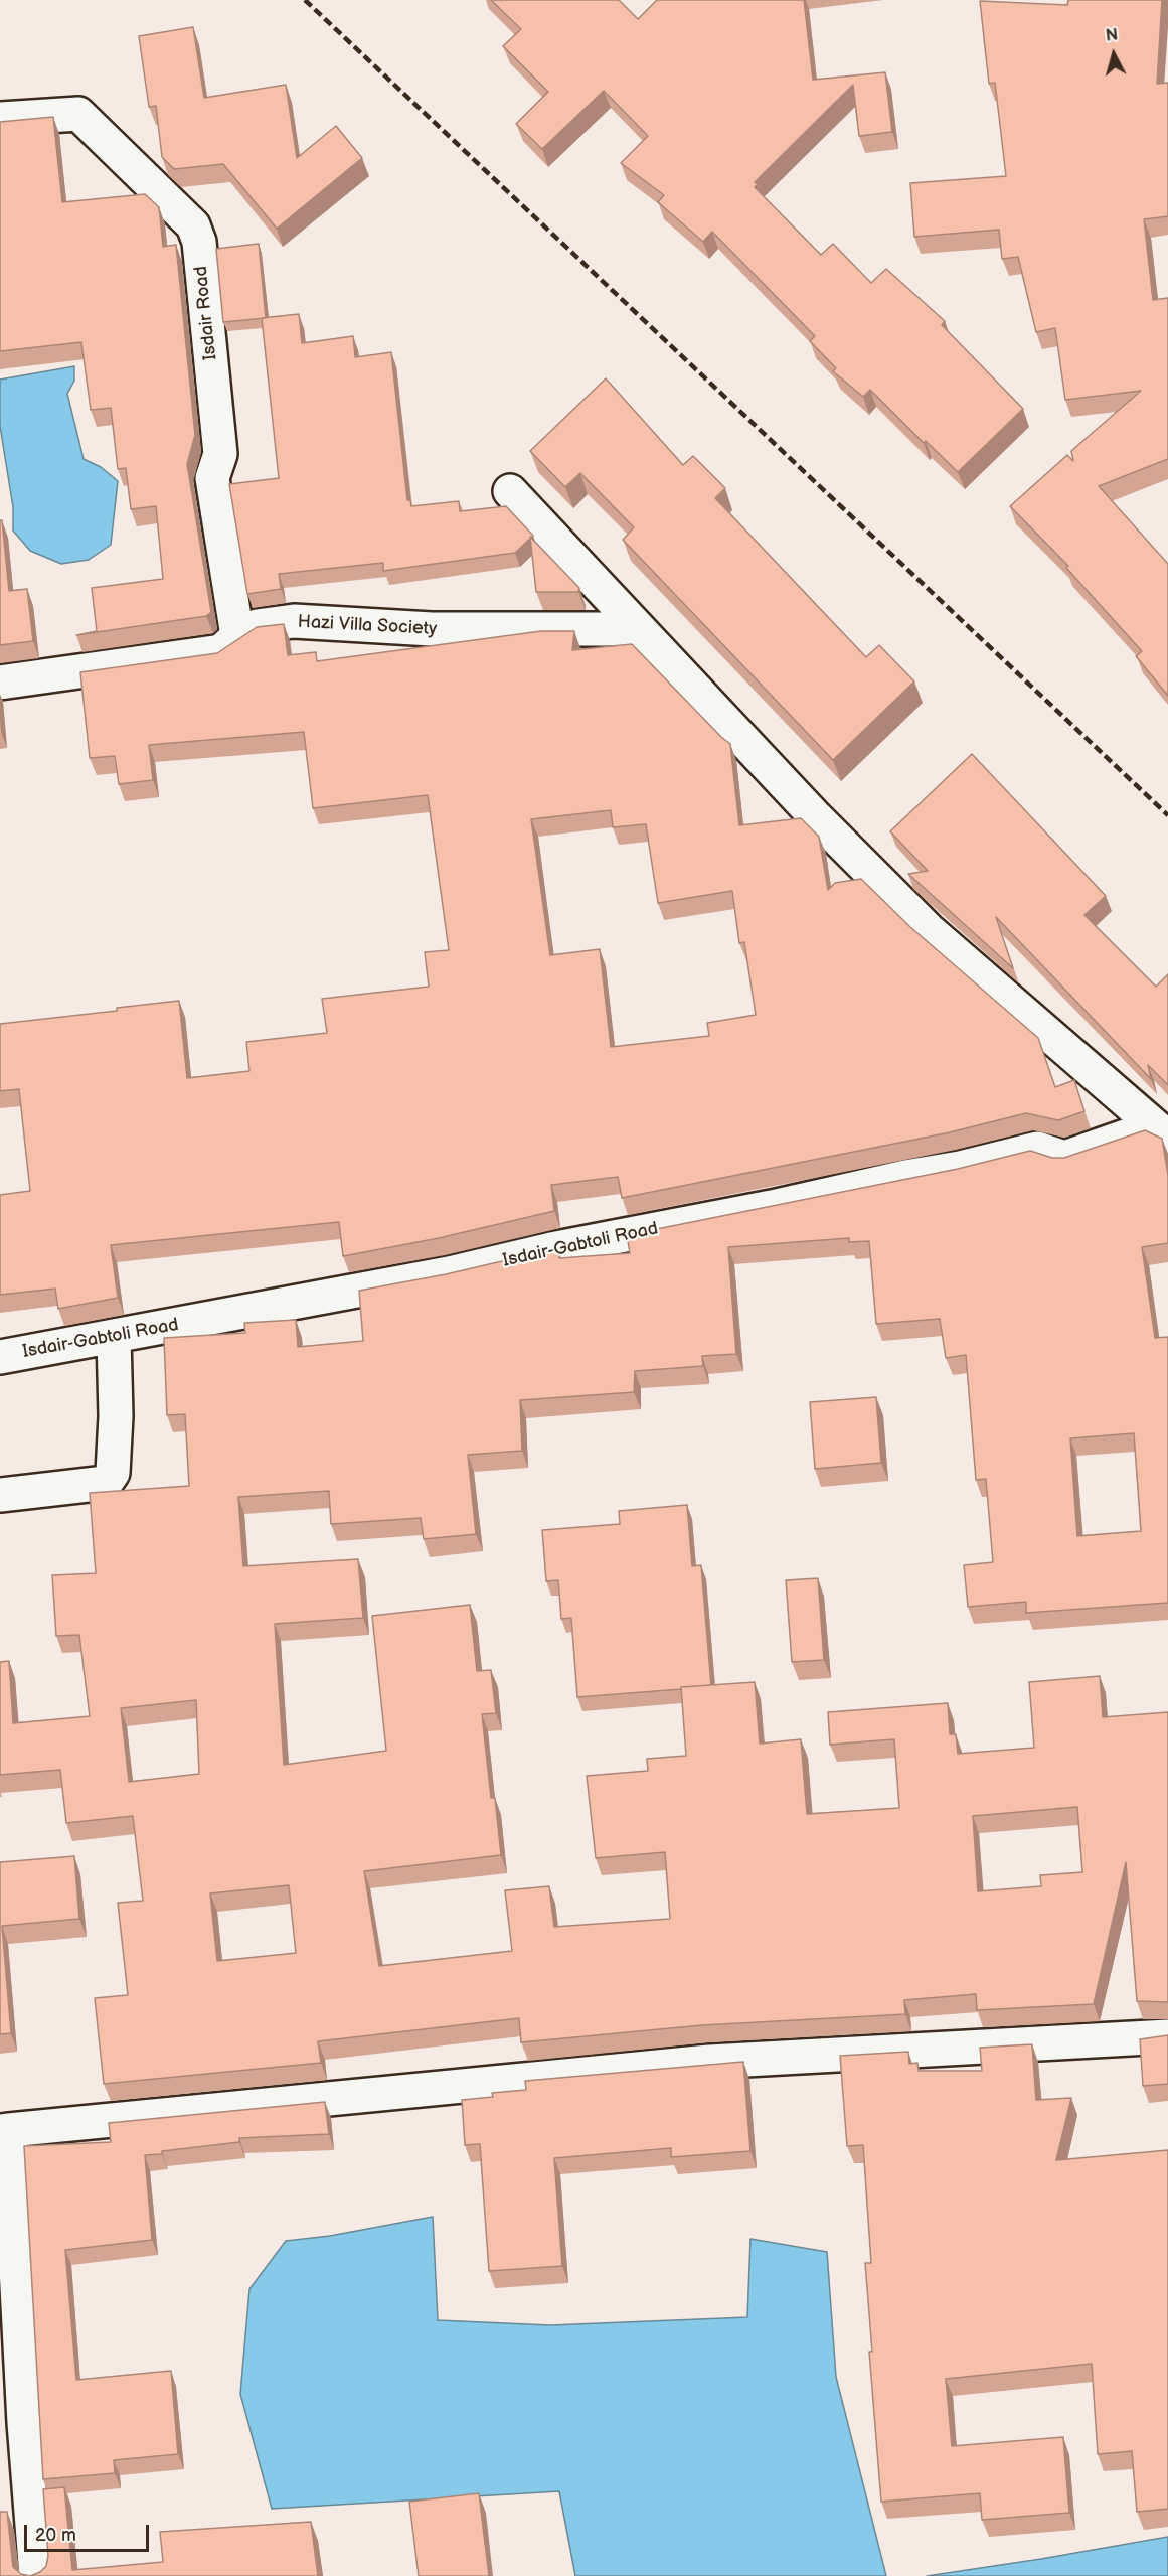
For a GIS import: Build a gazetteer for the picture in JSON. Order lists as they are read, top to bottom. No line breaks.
{"streets":{"street":["Isdair Road","Hazi Villa Society","Isdair-Gabtoli Road"]},"crossings":[["Isdair Road","Hazi Villa Society"]],"scale_bar":"20 m","north":"top"}
